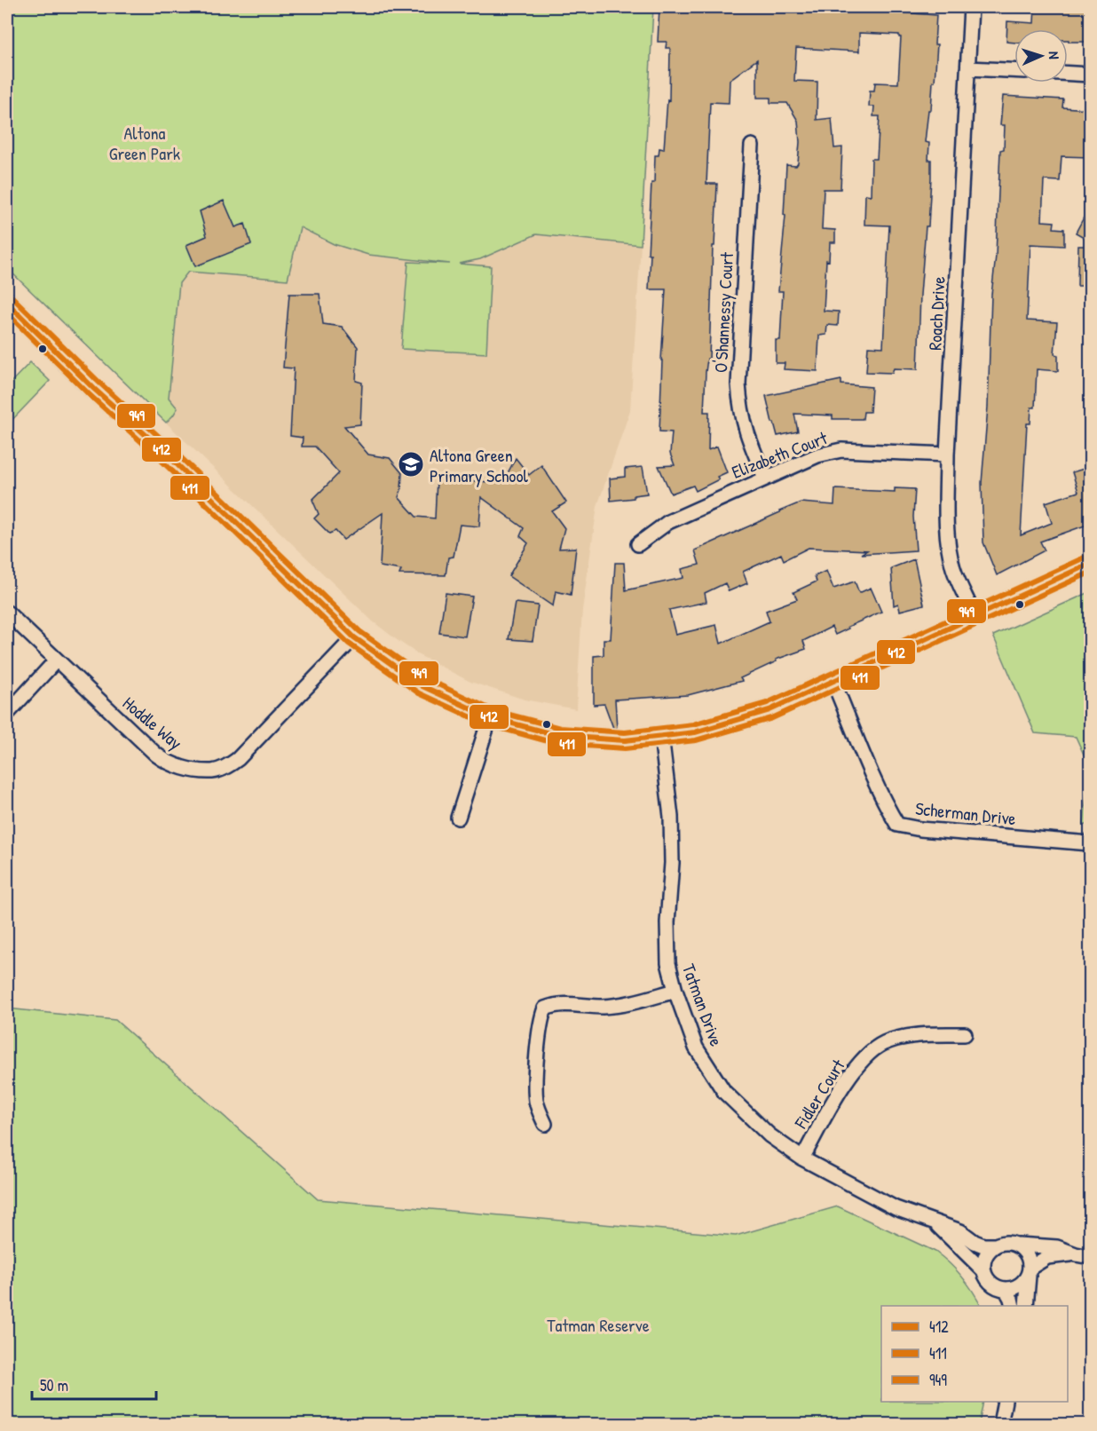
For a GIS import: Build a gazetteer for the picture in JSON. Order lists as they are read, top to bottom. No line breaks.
{"streets":{"street":["O'Shannessy Court","Roach Drive","Elizabeth Court","Hoddle Way","Scherman Drive","Tatman Drive","Fidler Court"]},"crossings":[["O'Shannessy Court","Elizabeth Court"],["Roach Drive","Elizabeth Court"],["Tatman Drive","Fidler Court"]],"parks":["Altona Green Park","Tatman Reserve"],"places":{"school or university":["Altona Green Primary School"]},"lines":["transit line 949","transit line 412","transit line 411"],"legend":["412","411","949"],"scale_bar":"50 m","north":"right"}
